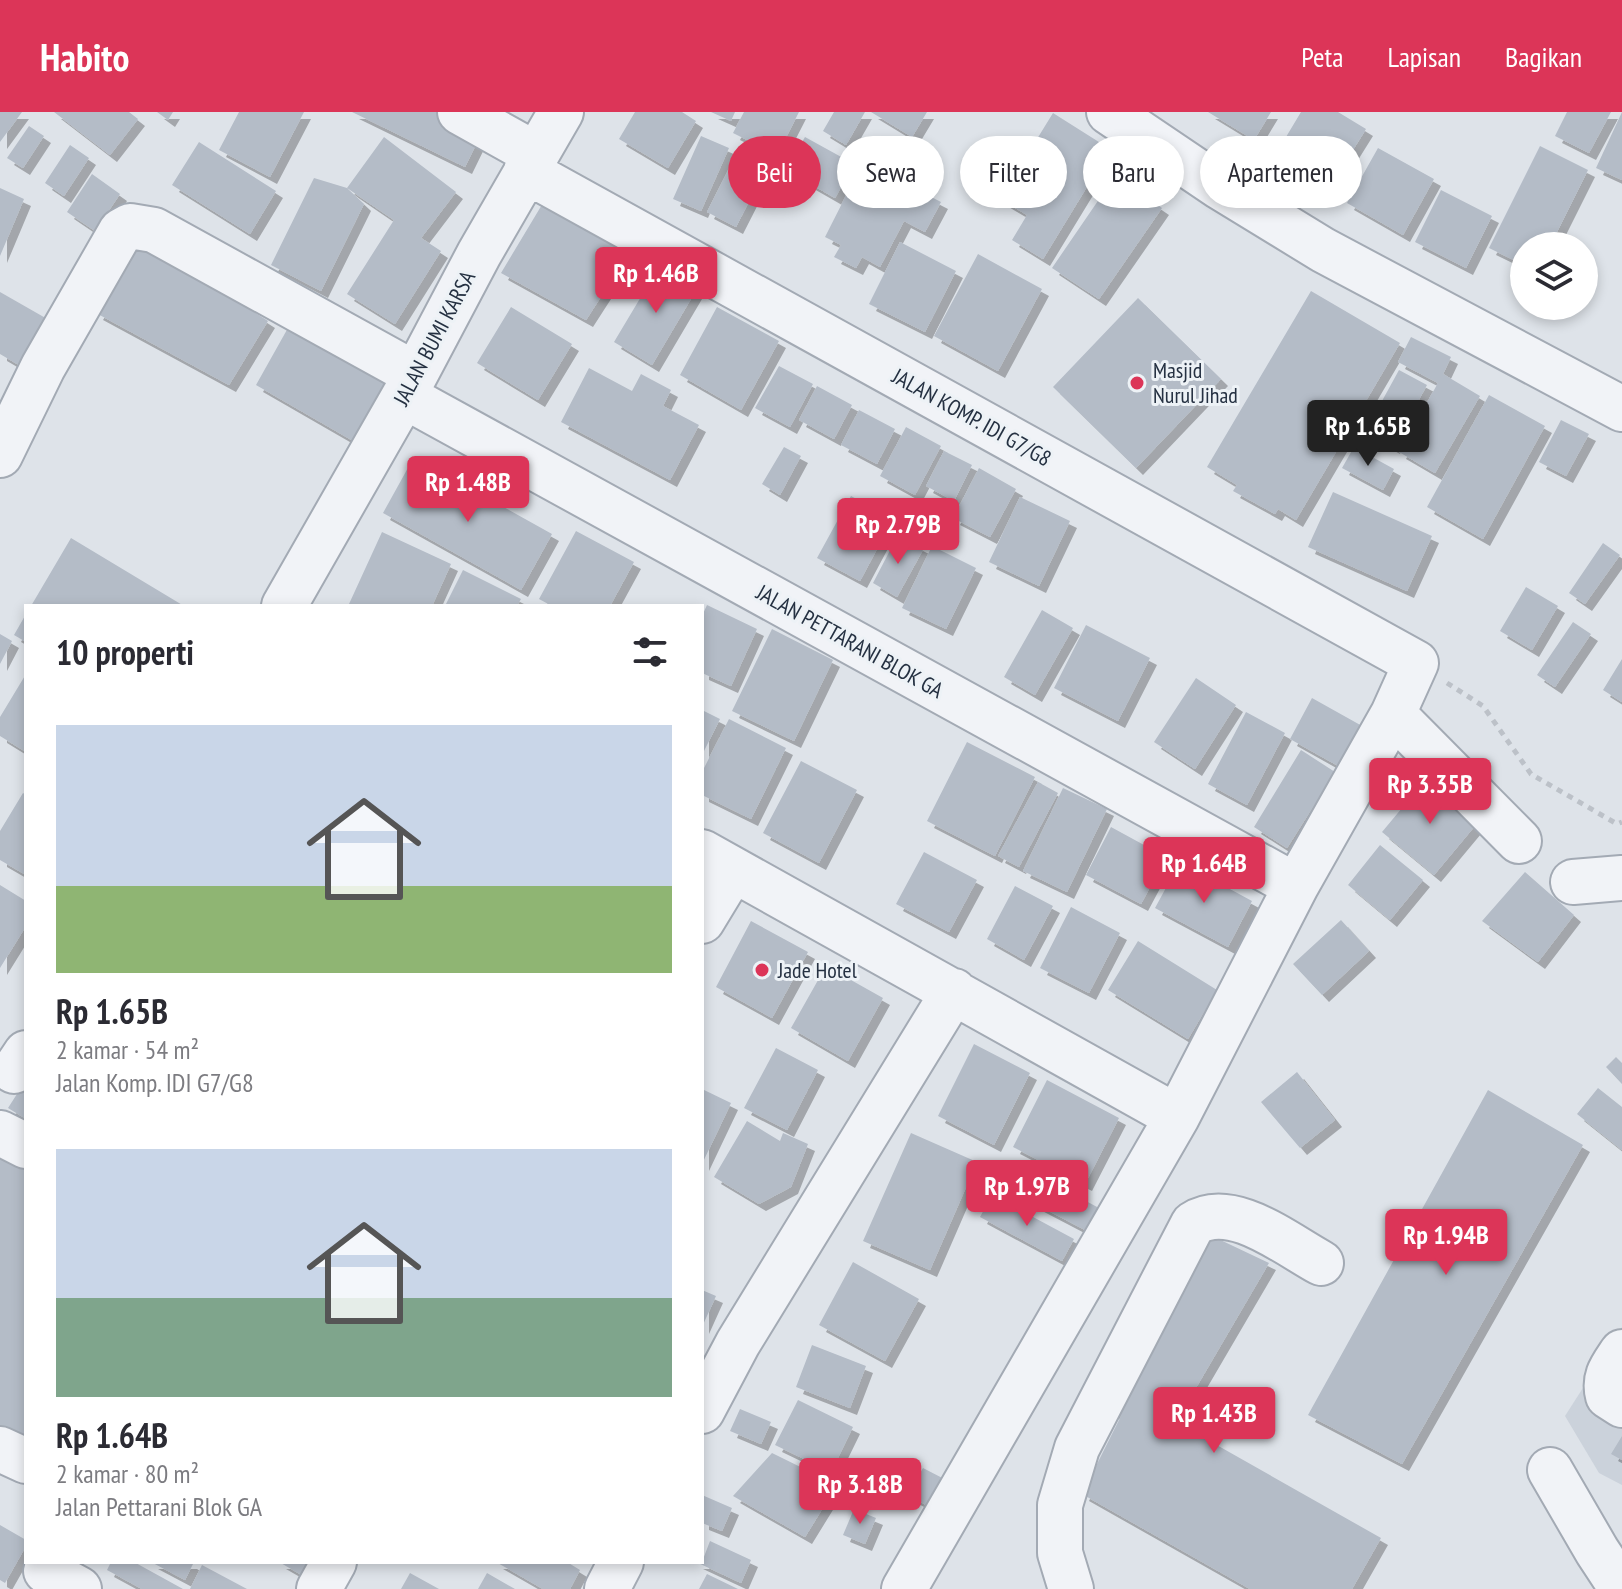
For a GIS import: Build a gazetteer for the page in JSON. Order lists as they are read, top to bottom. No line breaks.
{"streets":{"street":["JALAN BUMI KARSA","JALAN KOMP. IDI G7/G8","JALAN PETTARANI BLOK GA"]},"crossings":[["JALAN BUMI KARSA","JALAN KOMP. IDI G7/G8"],["JALAN BUMI KARSA","JALAN PETTARANI BLOK GA"]],"places":["Masjid Nurul Jihad","Jade Hotel"],"page":{"header":"Habito","nav":["Peta","Lapisan","Bagikan"],"chip":["Beli","Sewa","Filter","Baru","Apartemen"],"price":["Rp 1.46B","Rp 1.65B","Rp 1.48B","Rp 2.79B","Rp 3.35B","Rp 1.64B","Rp 1.97B","Rp 1.94B","Rp 1.43B","Rp 3.18B"],"heading":"10 properti","list":[{"name":"Rp 1.65B","note":"2 kamar · 54 m² · Jalan Komp. IDI G7/G8"},{"name":"Rp 1.64B","note":"2 kamar · 80 m² · Jalan Pettarani Blok GA"}]}}
